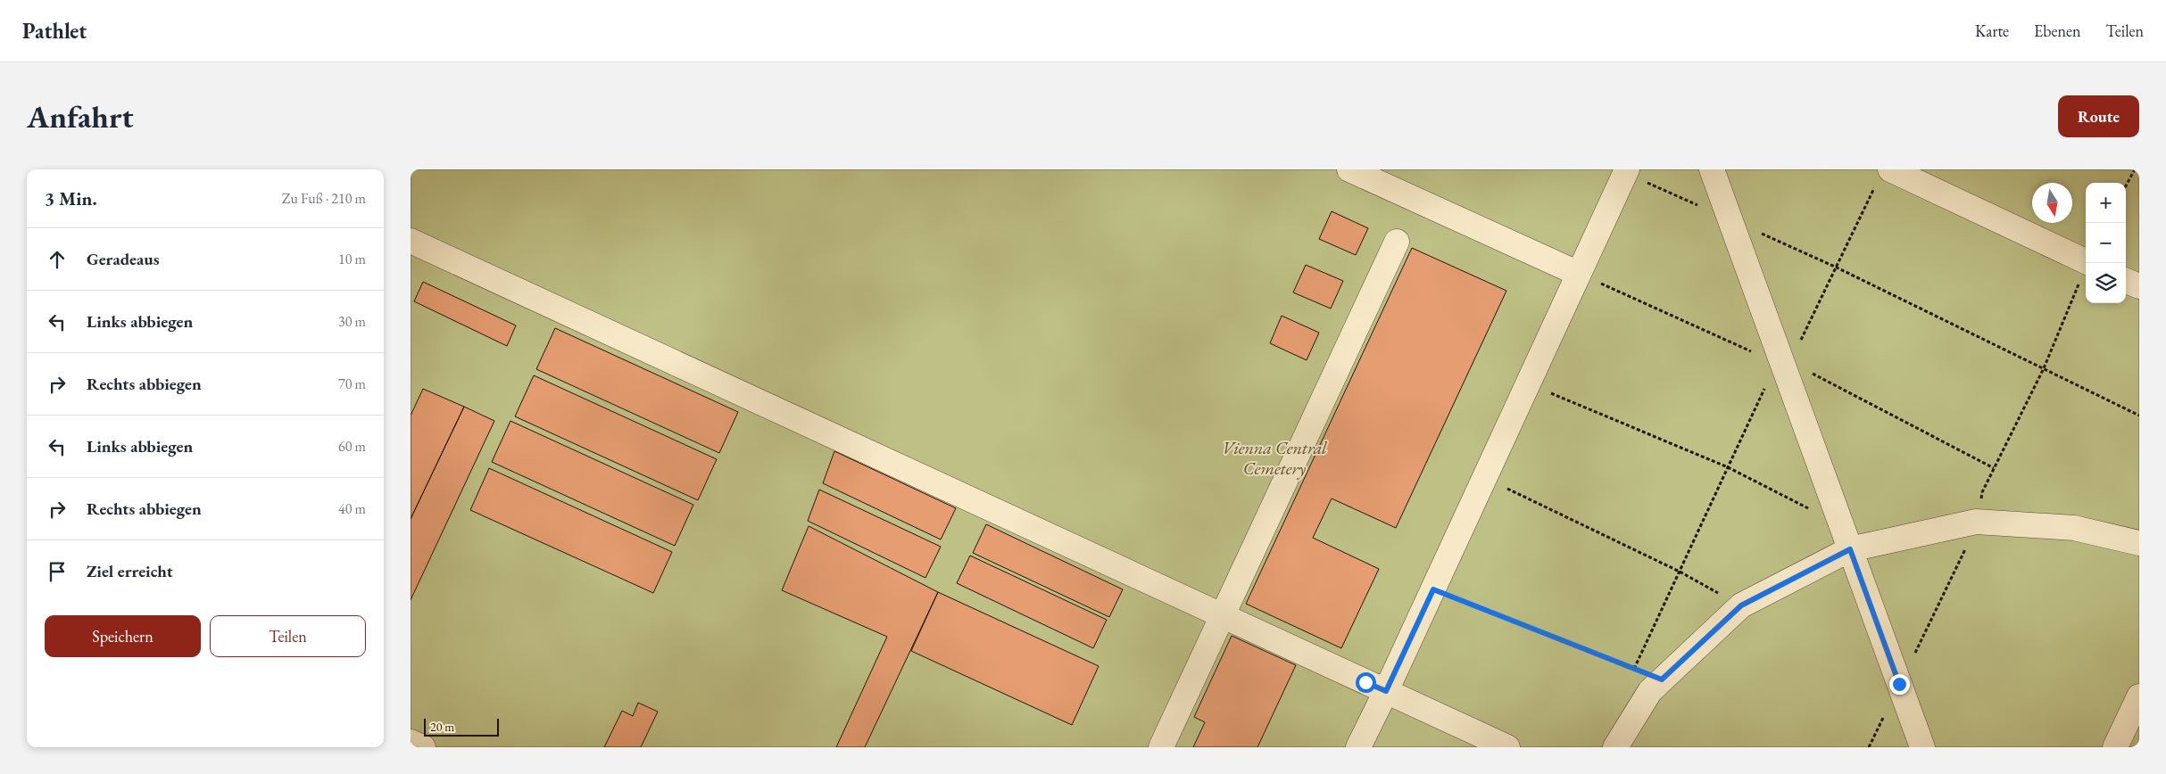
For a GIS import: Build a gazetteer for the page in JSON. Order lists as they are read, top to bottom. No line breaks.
{"parks":["Vienna Central Cemetery"],"scale_bar":"20 m","north":"bottom","page":{"header":"Pathlet","nav":["Karte","Ebenen","Teilen"],"buttons":["Route",["Speichern","Teilen"]],"title":"Anfahrt","heading":["3 Min.","Zu Fuß · 210 m"],"map_buttons":["+","−"],"list":[["Geradeaus","10 m"],["Links abbiegen","30 m"],["Rechts abbiegen","70 m"],["Links abbiegen","60 m"],["Rechts abbiegen","40 m"],"Ziel erreicht"],"scale":"20 m"}}
